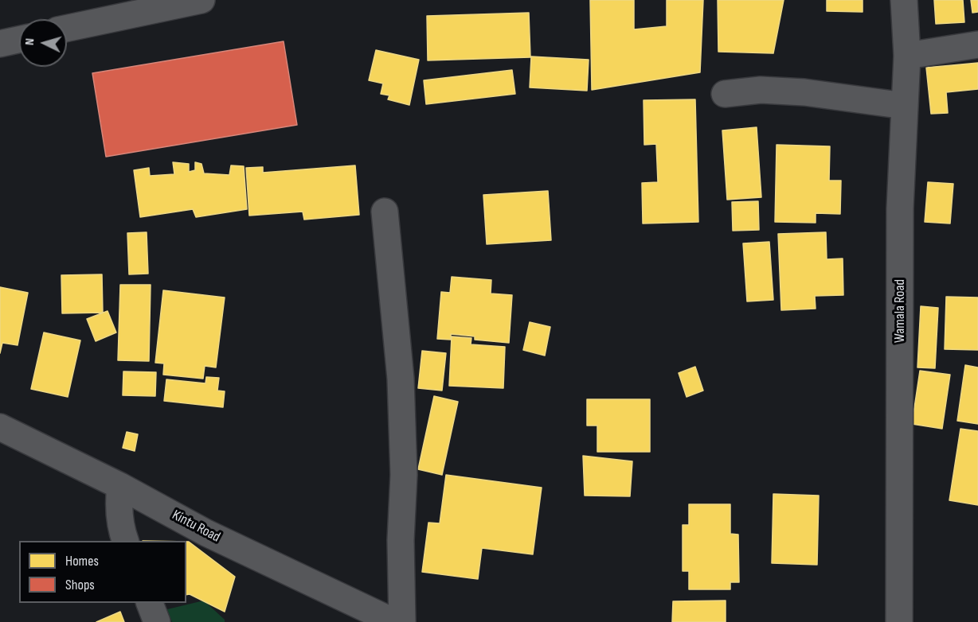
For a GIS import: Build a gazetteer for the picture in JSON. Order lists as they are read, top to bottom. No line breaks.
{"streets":{"street":["Wamala Road","Kintu Road"]},"legend":["Homes","Shops"],"north":"left"}
